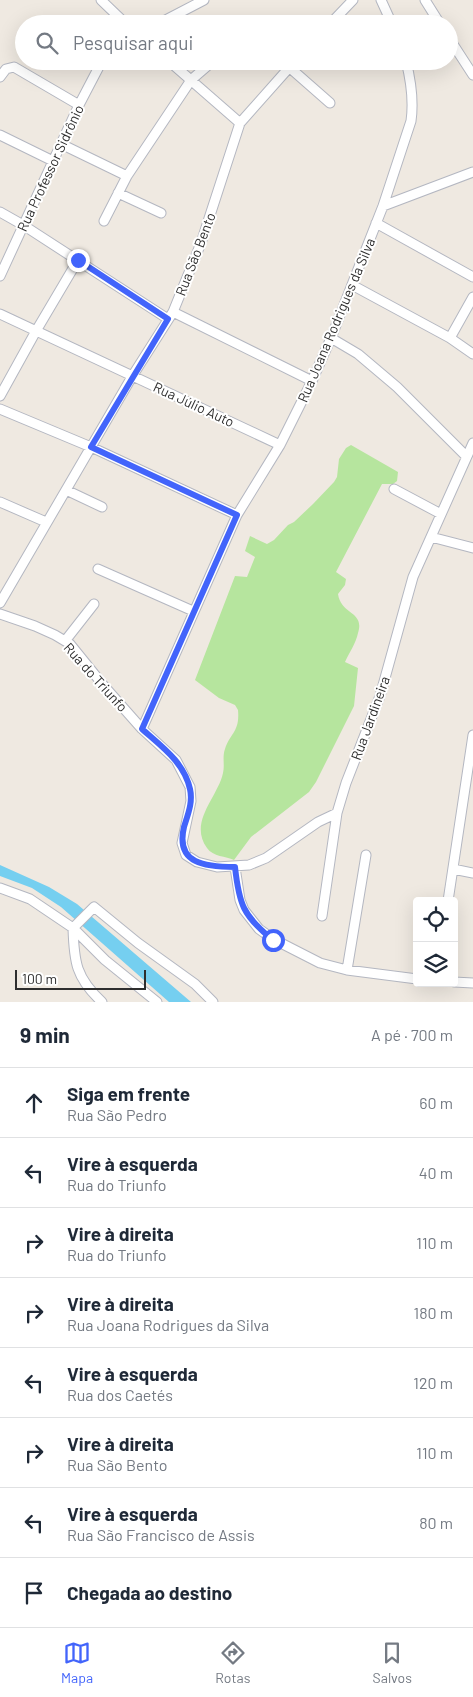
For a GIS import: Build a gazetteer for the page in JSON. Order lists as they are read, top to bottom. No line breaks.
{"streets":{"street":["Rua Professor Sidrônio","Rua São Bento","Rua Joana Rodrigues da Silva","Rua Júlio Auto","Rua do Triunfo","Rua Jardineira"]},"crossings":[["Rua São Bento","Rua Júlio Auto"],["Rua Joana Rodrigues da Silva","Rua Júlio Auto"],["Rua Joana Rodrigues da Silva","Rua do Triunfo"]],"scale_bar":"100 m","page":{"search":"Pesquisar aqui","scale":"100 m","heading":["9 min","A pé · 700 m"],"list":[["Siga em frente","Rua São Pedro","60 m"],["Vire à esquerda","Rua do Triunfo","40 m"],["Vire à direita","Rua do Triunfo","110 m"],["Vire à direita","Rua Joana Rodrigues da Silva","180 m"],["Vire à esquerda","Rua dos Caetés","120 m"],["Vire à direita","Rua São Bento","110 m"],["Vire à esquerda","Rua São Francisco de Assis","80 m"],"Chegada ao destino"],"nav":["Mapa","Rotas","Salvos"]}}
